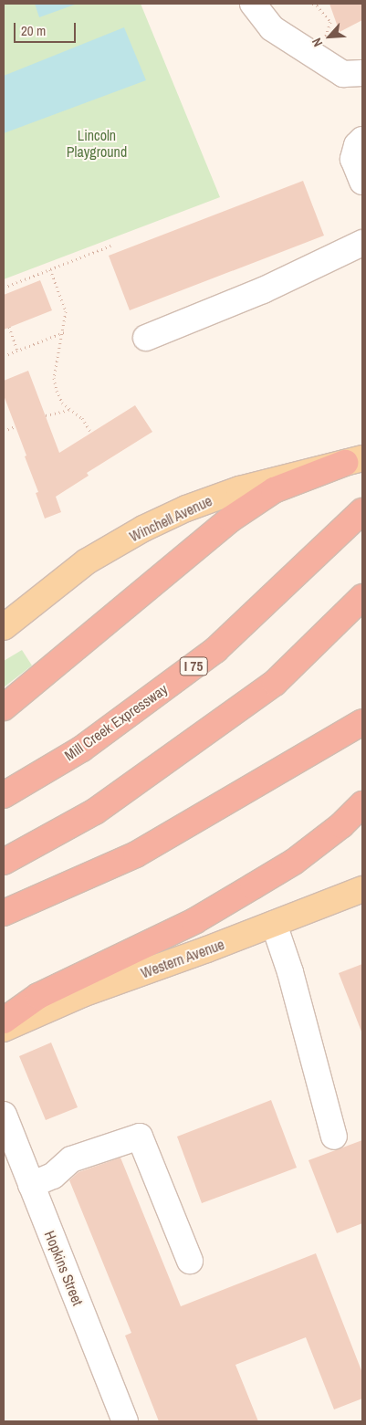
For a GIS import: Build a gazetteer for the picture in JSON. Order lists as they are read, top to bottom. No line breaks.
{"streets":{"highway":["I 75","Mill Creek Expressway"],"main road":["Winchell Avenue","Western Avenue"],"street":["Hopkins Street"]},"parks":["Lincoln Playground"],"scale_bar":"20 m","north":"bottom left"}
